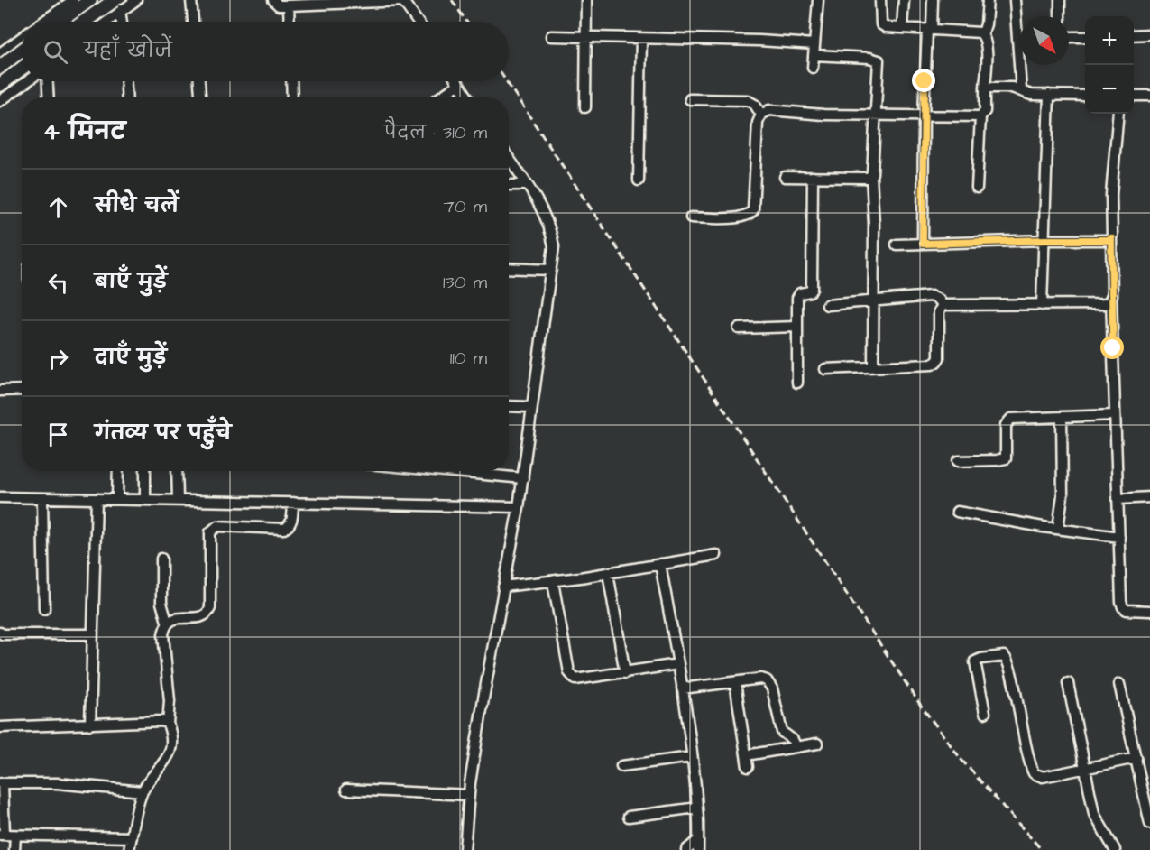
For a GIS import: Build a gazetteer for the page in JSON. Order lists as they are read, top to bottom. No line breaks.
{"north":"bottom right","page":{"map_buttons":["+","−"],"search":"यहाँ खोजें","heading":["4 मिनट","पैदल · 310 m"],"list":[["सीधे चलें","70 m"],["बाएँ मुड़ें","130 m"],["दाएँ मुड़ें","110 m"],"गंतव्य पर पहुँचे"]}}
